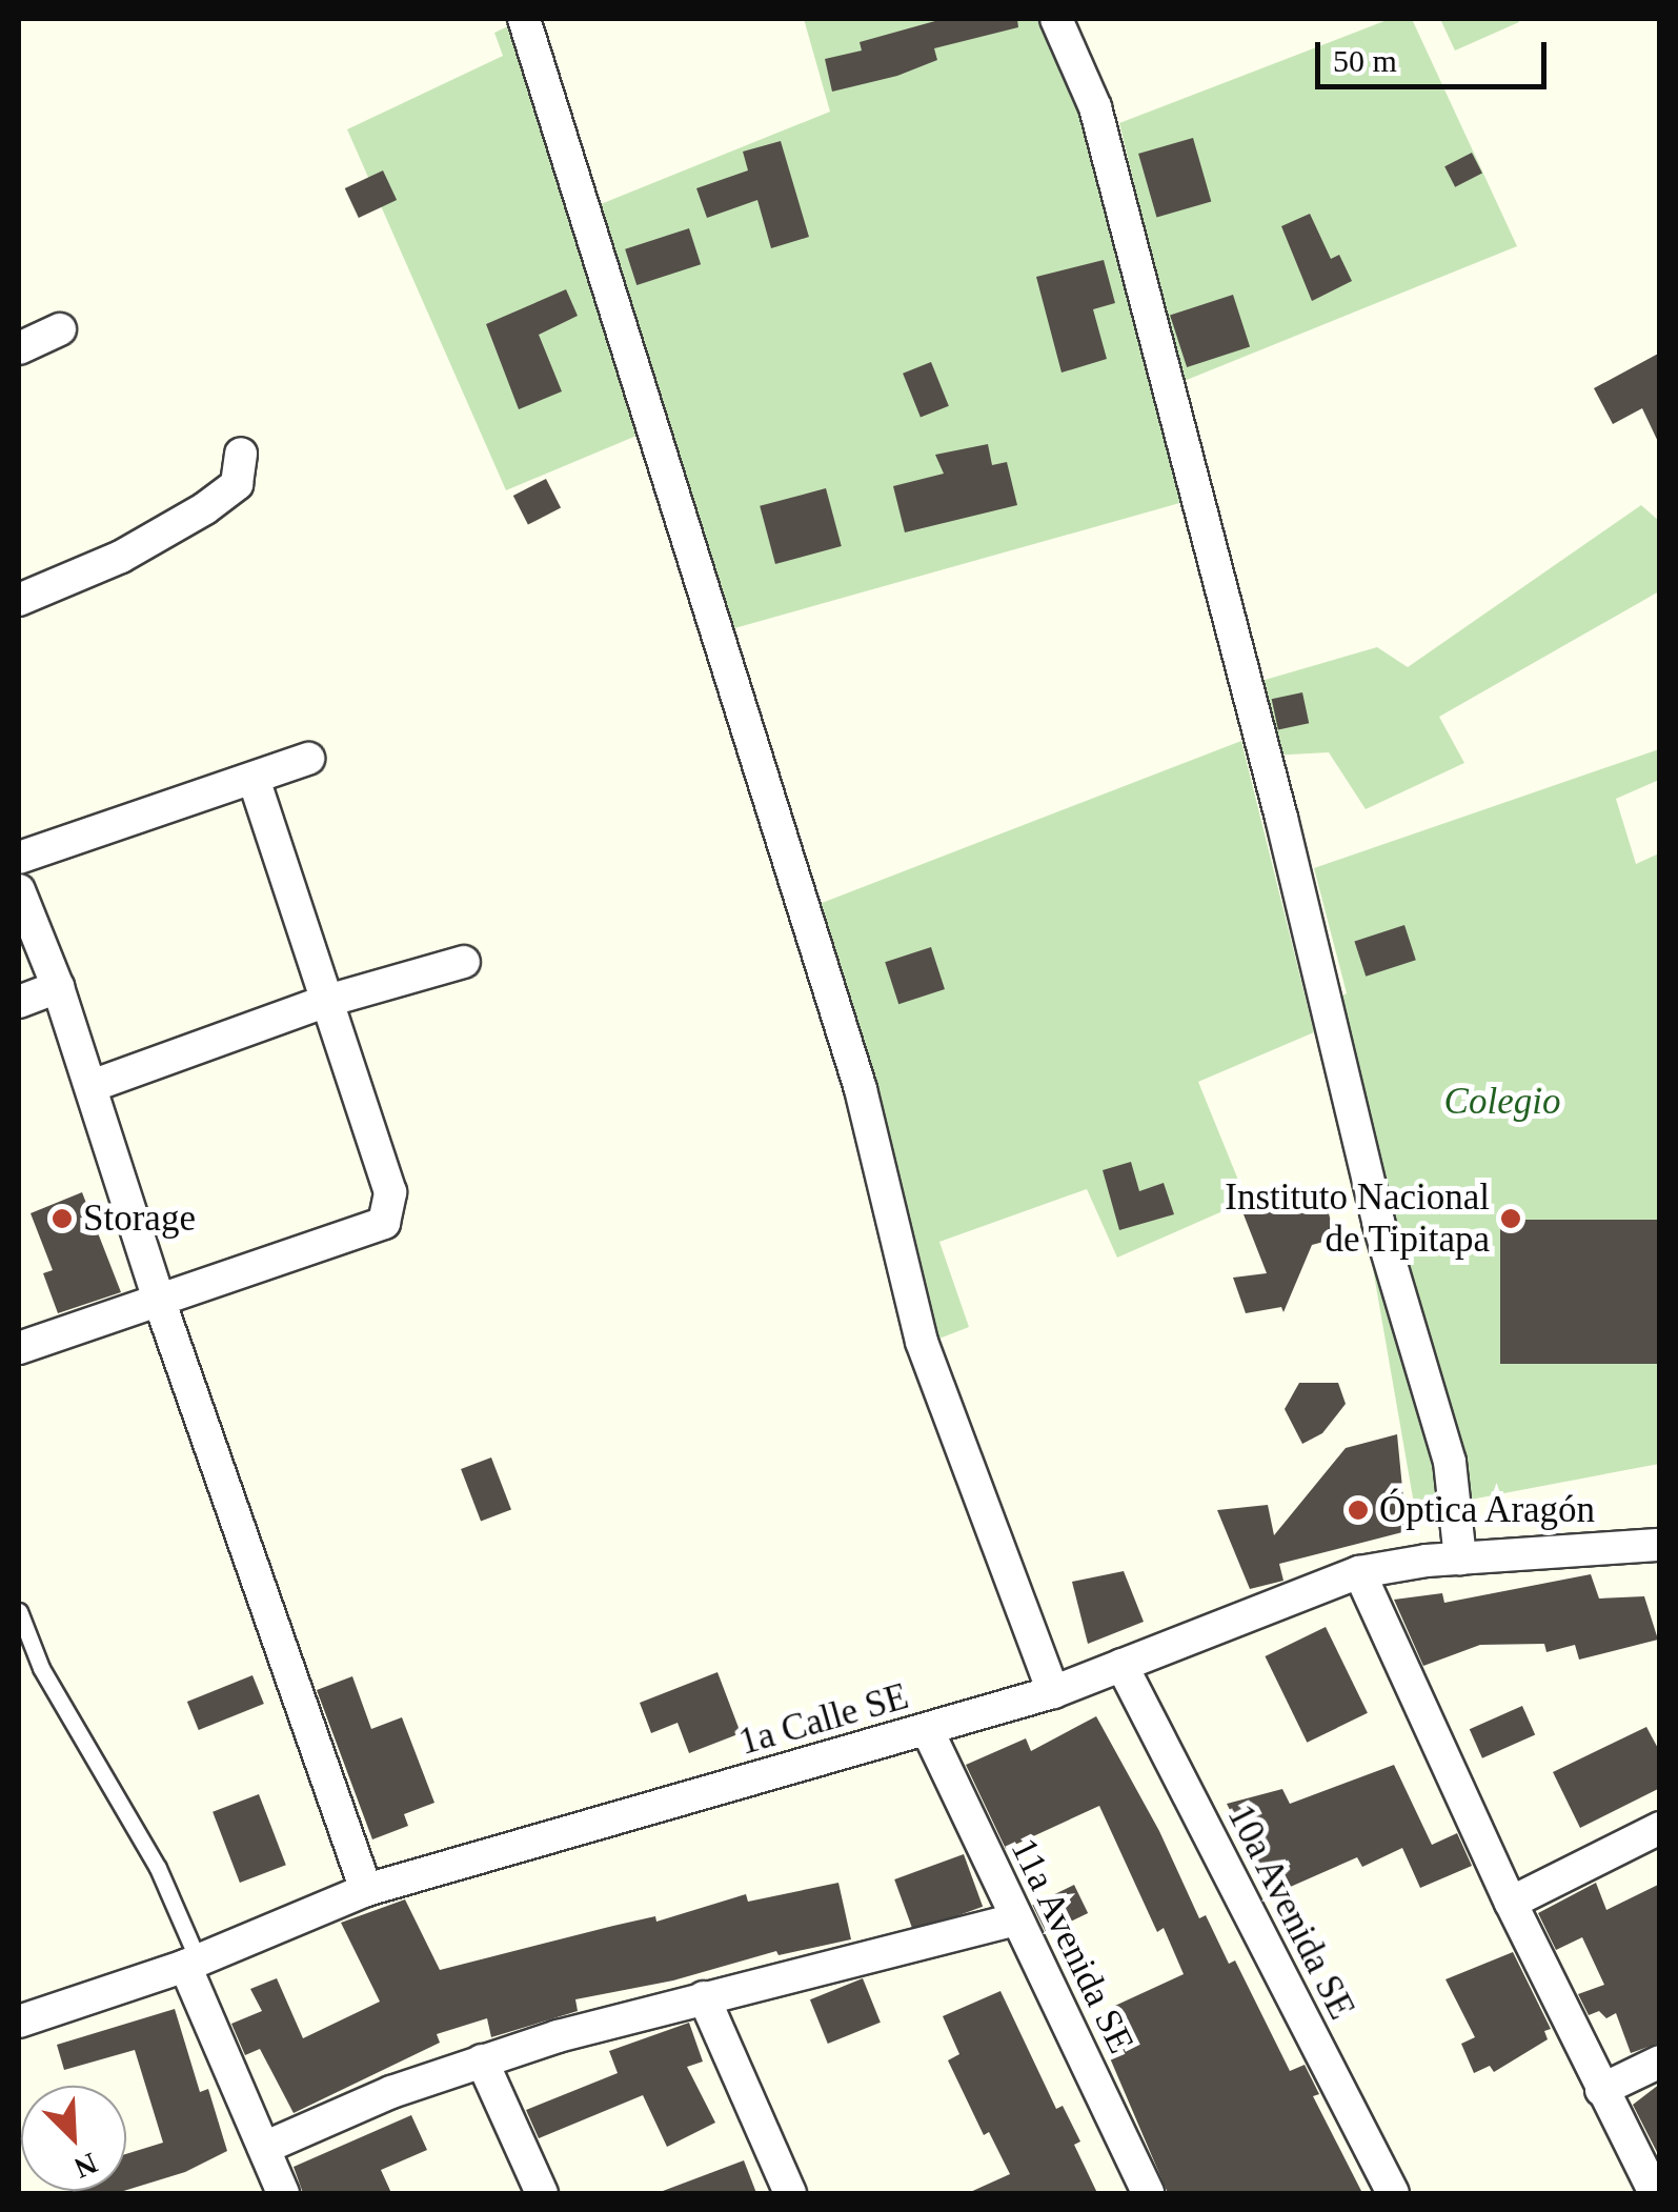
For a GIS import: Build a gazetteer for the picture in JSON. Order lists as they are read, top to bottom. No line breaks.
{"streets":{"street":["1a Calle SE","10a Avenida SE","11a Avenida SE"]},"crossings":[["1a Calle SE","10a Avenida SE"],["1a Calle SE","11a Avenida SE"]],"parks":["Colegio"],"places":["Storage","Instituto Nacional de Tipitapa","Óptica Aragón"],"scale_bar":"50 m","north":"bottom right"}
